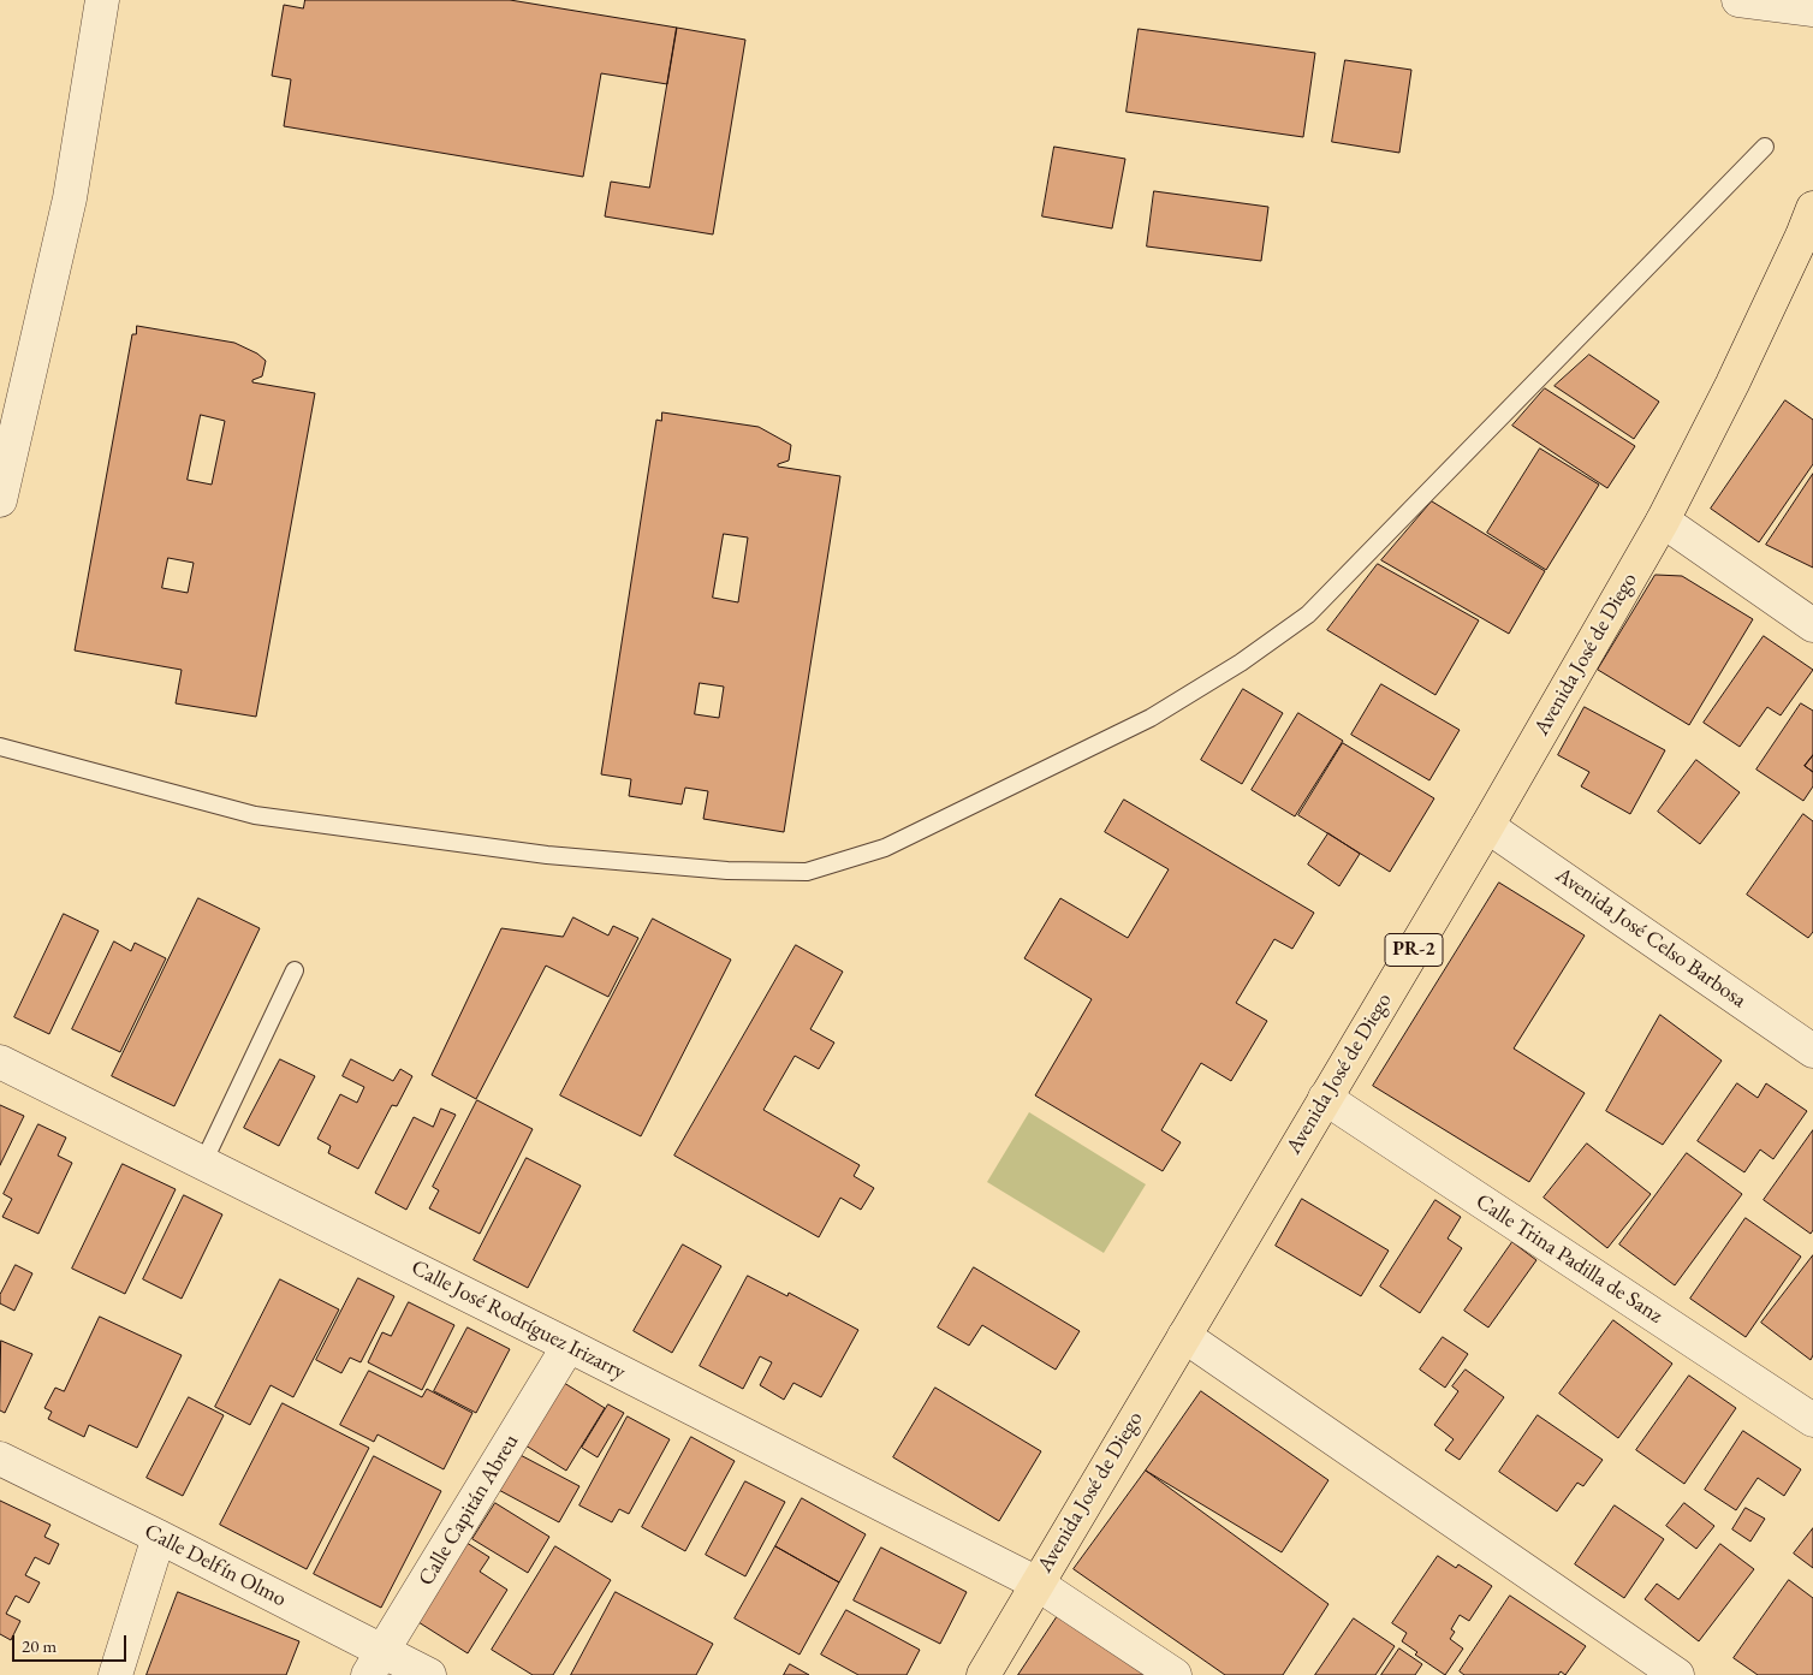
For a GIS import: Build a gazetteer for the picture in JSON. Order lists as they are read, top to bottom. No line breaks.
{"streets":{"main road":["Avenida José de Diego","PR-2"],"street":["Avenida José Celso Barbosa","Calle Trina Padilla de Sanz","Calle José Rodríguez Irizarry","Calle Capitán Abreu","Calle Delfín Olmo"]},"crossings":[["Avenida José de Diego","Avenida José Celso Barbosa"],["Avenida José de Diego","Calle Trina Padilla de Sanz"],["Avenida José de Diego","Calle José Rodríguez Irizarry"],["Calle José Rodríguez Irizarry","Calle Capitán Abreu"],["Calle Capitán Abreu","Calle Delfín Olmo"]],"scale_bar":"20 m"}
